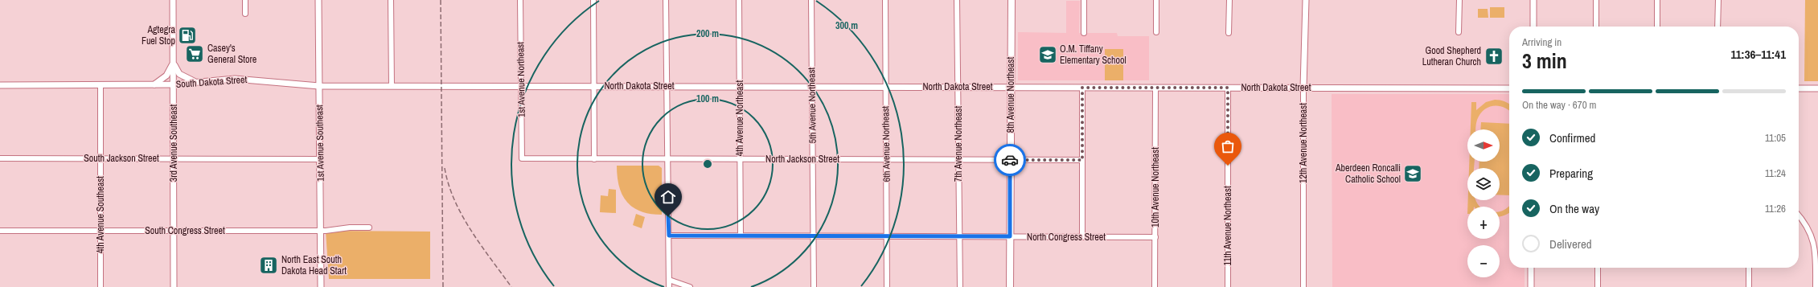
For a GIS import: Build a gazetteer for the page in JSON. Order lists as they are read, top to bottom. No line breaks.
{"streets":{"main road":["8th Avenue Northeast"],"street":["1st Avenue Northeast","South Dakota Street","North Dakota Street","5th Avenue Northeast","4th Avenue Northeast","3rd Avenue Southeast","1st Avenue Southeast","12th Avenue Northeast","6th Avenue Northeast","7th Avenue Northeast","South Jackson Street","North Jackson Street","10th Avenue Northeast","4th Avenue Southeast","11th Avenue Northeast","South Congress Street","North Congress Street"]},"crossings":[["1st Avenue Northeast","North Dakota Street"],["1st Avenue Northeast","North Jackson Street"],["South Dakota Street","North Dakota Street"],["South Dakota Street","3rd Avenue Southeast"],["South Dakota Street","1st Avenue Southeast"],["South Dakota Street","4th Avenue Southeast"],["North Dakota Street","8th Avenue Northeast"],["North Dakota Street","5th Avenue Northeast"],["North Dakota Street","4th Avenue Northeast"],["North Dakota Street","12th Avenue Northeast"],["North Dakota Street","6th Avenue Northeast"],["North Dakota Street","7th Avenue Northeast"],["North Dakota Street","10th Avenue Northeast"],["North Dakota Street","11th Avenue Northeast"],["8th Avenue Northeast","North Jackson Street"],["8th Avenue Northeast","North Congress Street"],["5th Avenue Northeast","North Jackson Street"],["5th Avenue Northeast","North Congress Street"],["4th Avenue Northeast","North Jackson Street"],["4th Avenue Northeast","North Congress Street"],["3rd Avenue Southeast","South Jackson Street"],["3rd Avenue Southeast","South Congress Street"],["1st Avenue Southeast","South Jackson Street"],["1st Avenue Southeast","South Congress Street"],["6th Avenue Northeast","North Jackson Street"],["6th Avenue Northeast","North Congress Street"],["7th Avenue Northeast","North Jackson Street"],["7th Avenue Northeast","North Congress Street"],["South Jackson Street","4th Avenue Southeast"],["10th Avenue Northeast","North Congress Street"],["4th Avenue Southeast","South Congress Street"]],"places":{"fuel station":["Agtegra Fuel Stop"],"supermarket":["Casey's General Store"],"school or university":["O.M. Tiffany Elementary School","Aberdeen Roncalli Catholic School"],"church":["Good Shepherd Lutheran Church"],"building":["North East South Dakota Head Start"]},"north":"right","page":{"heading":["3 min","Arriving in","11:36–11:41"],"bar":"On the way · 670 m","list":[["Confirmed","11:05"],["Preparing","11:24"],["On the way","11:26"],"Delivered"],"map_buttons":["+","−"]},"rings":["300 m","200 m","100 m"]}
